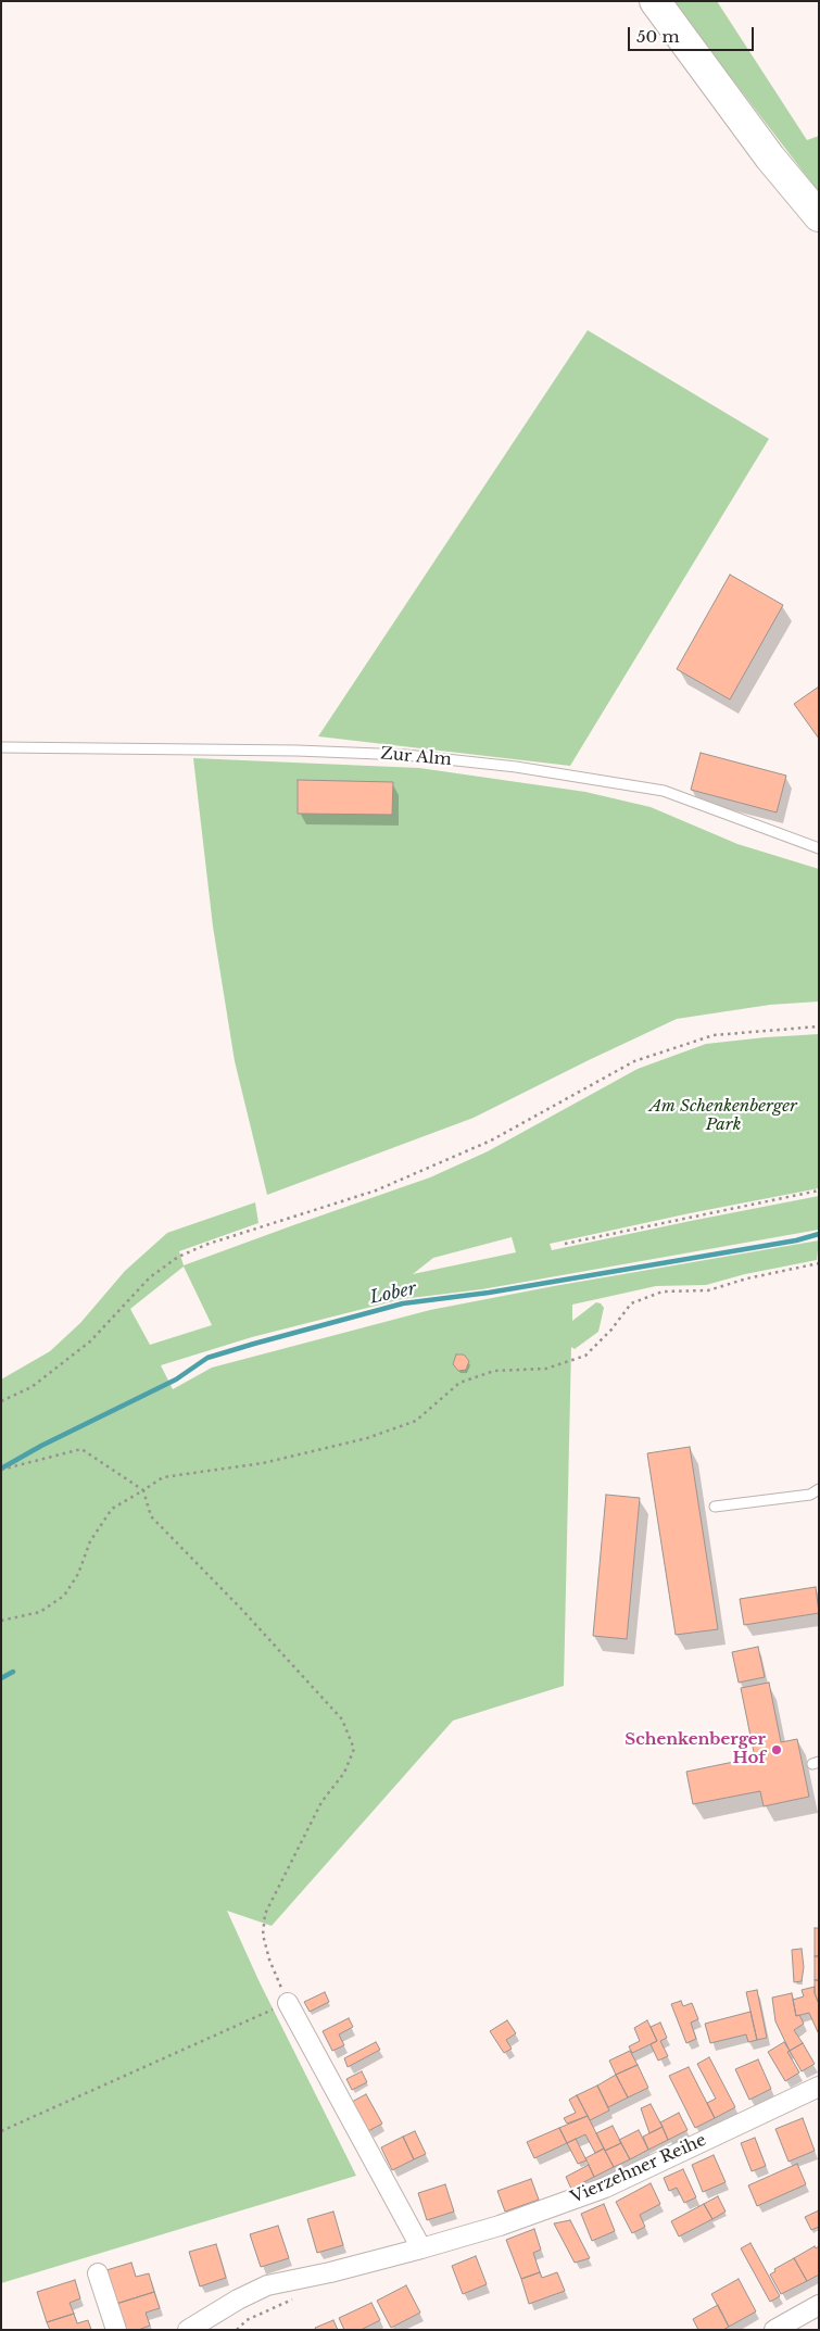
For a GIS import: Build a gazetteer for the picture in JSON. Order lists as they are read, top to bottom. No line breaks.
{"streets":{"street":["Vierzehner Reihe"],"lane":["Zur Alm"]},"water":["Lober"],"parks":["Am Schenkenberger Park"],"places":["Schenkenberger Hof"],"scale_bar":"50 m"}
